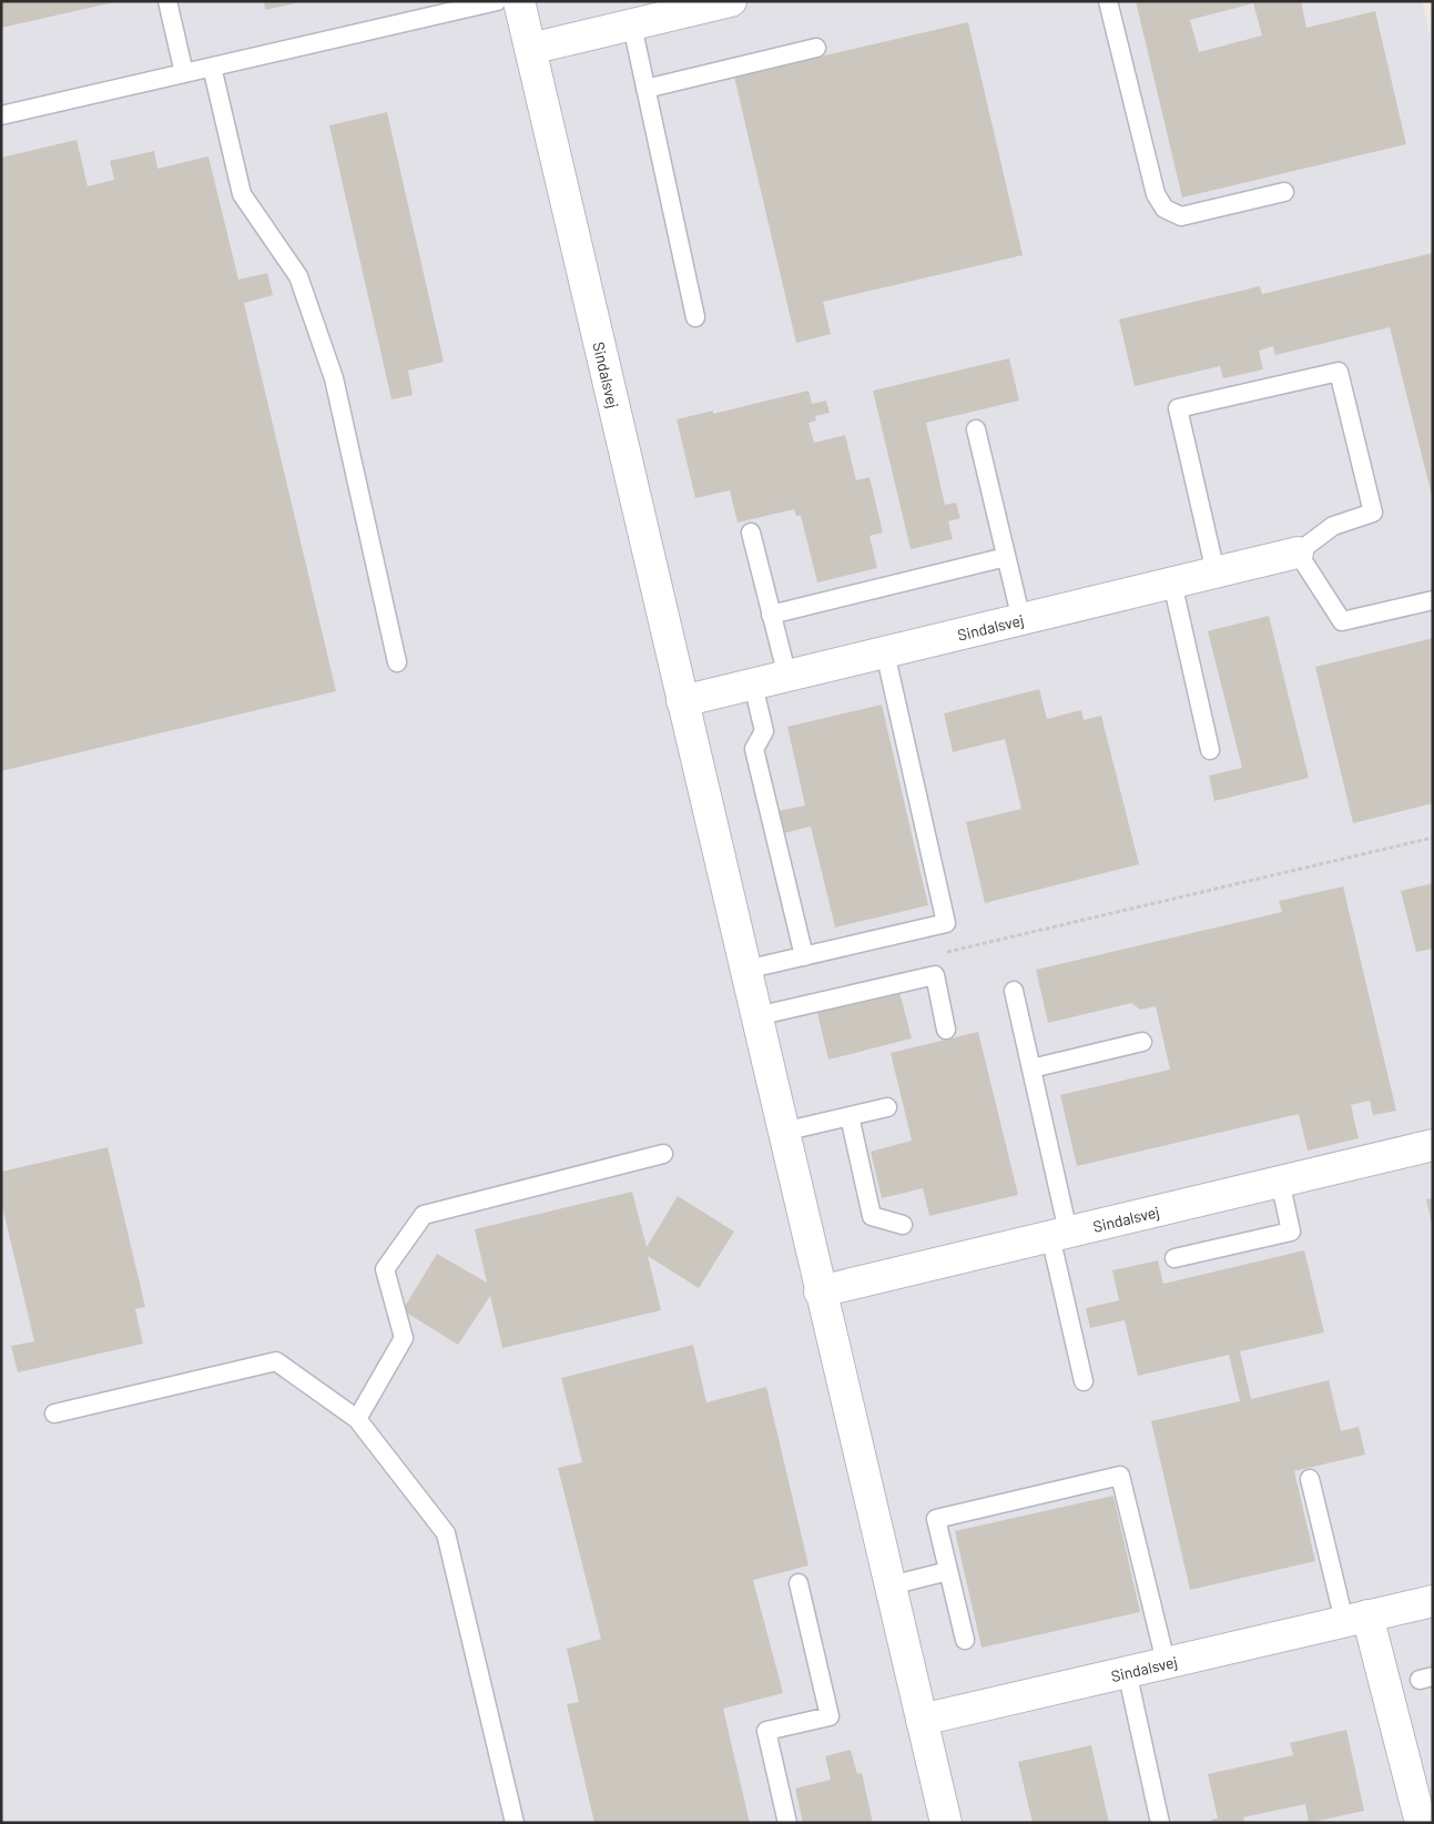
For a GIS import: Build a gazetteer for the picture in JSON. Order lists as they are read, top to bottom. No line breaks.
{"streets":{"street":["Sindalsvej"]}}
